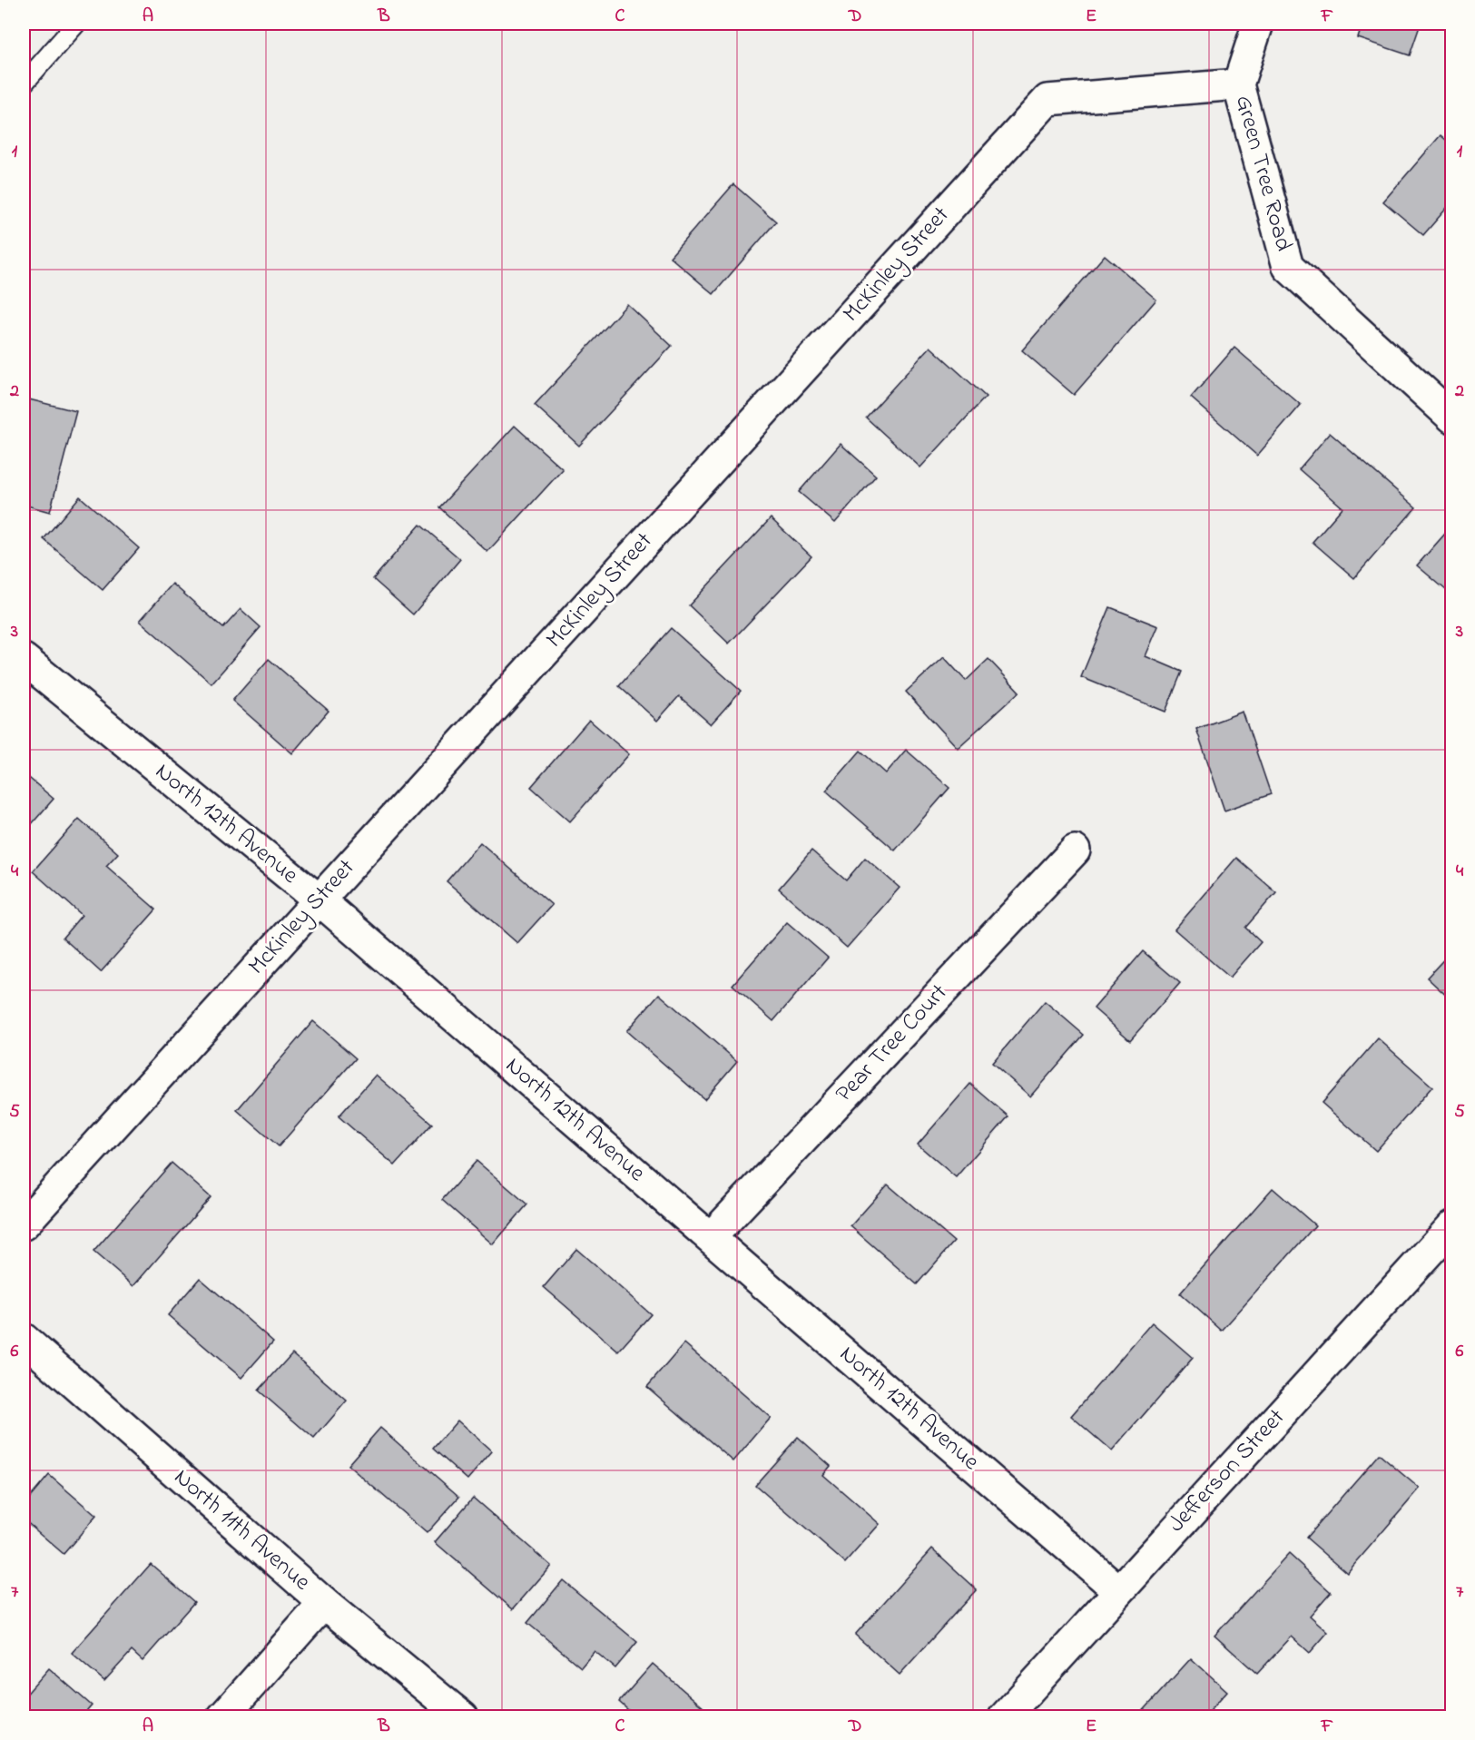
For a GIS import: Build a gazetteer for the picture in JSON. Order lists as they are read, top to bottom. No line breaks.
{"streets":{"street":["Green Tree Road","McKinley Street","North 12th Avenue","Pear Tree Court","Jefferson Street","North 11th Avenue"]},"crossings":[["Green Tree Road","McKinley Street"],["McKinley Street","North 12th Avenue"],["North 12th Avenue","Pear Tree Court"],["North 12th Avenue","Jefferson Street"]],"grid":{"columns":["A","B","C","D","E","F"],"rows":["1","2","3","4","5","6","7"]}}
